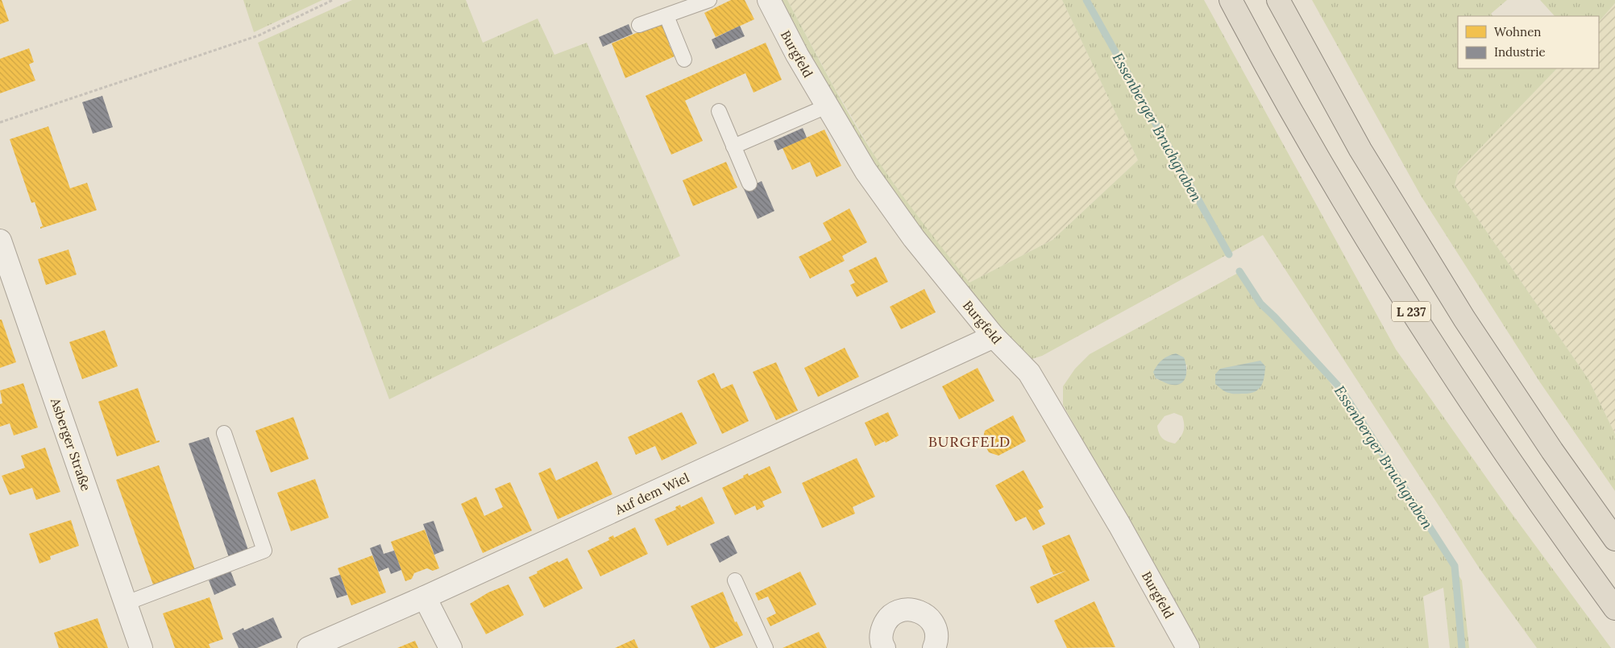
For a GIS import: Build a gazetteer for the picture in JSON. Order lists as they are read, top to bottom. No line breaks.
{"streets":{"highway":["L 237"],"street":["Burgfeld","Asberger Straße","Auf dem Wiel"]},"crossings":[["Burgfeld","Auf dem Wiel"]],"districts":["BURGFELD"],"water":["Essenberger Bruchgraben"],"legend":["Wohnen","Industrie"]}
